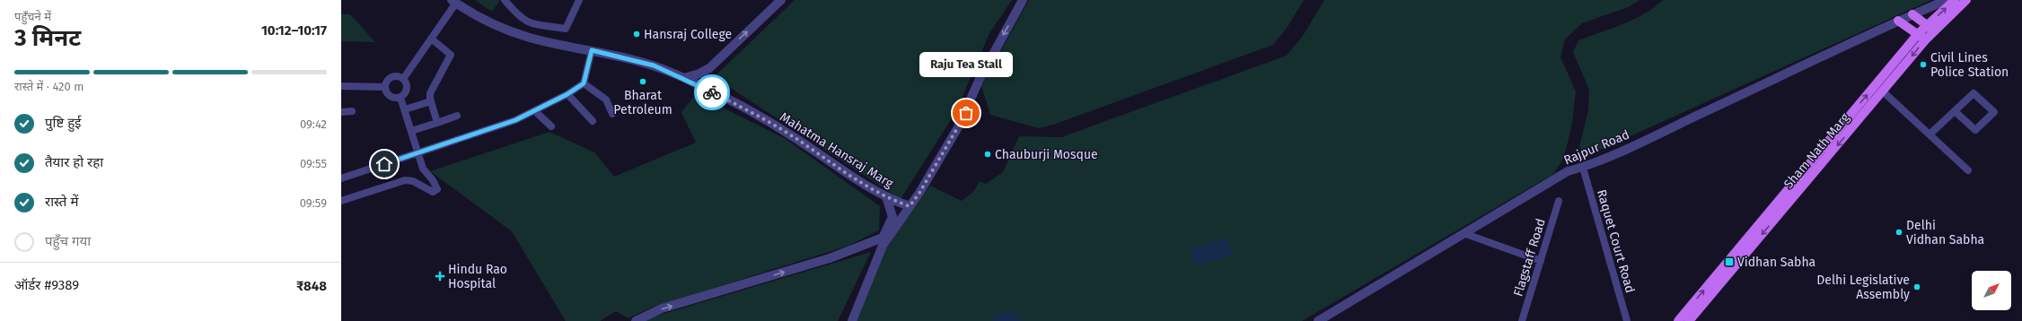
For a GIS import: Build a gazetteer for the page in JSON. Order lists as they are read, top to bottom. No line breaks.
{"streets":{"main road":["Sham Nath Marg"],"street":["Rajpur Road","Mahatma Hansraj Marg","Raquet Court Road","Flagstaff Road"]},"crossings":[["Rajpur Road","Raquet Court Road"]],"places":{"other":["Hansraj College","Civil Lines Police Station","Bharat Petroleum","Raju Tea Stall","Chauburji Mosque","Delhi Vidhan Sabha","Delhi Legislative Assembly"],"transit":["Vidhan Sabha"],"health":["Hindu Rao Hospital"]},"north":"top right","page":{"heading":["3 मिनट","पहुँचने में","10:12–10:17"],"panel":["ऑर्डर #9389","₹848"],"bubble":"Raju Tea Stall","bar":"रास्ते में · 420 m","list":[["पुष्टि हुई","09:42"],["तैयार हो रहा","09:55"],["रास्ते में","09:59"],"पहुँच गया"]}}
